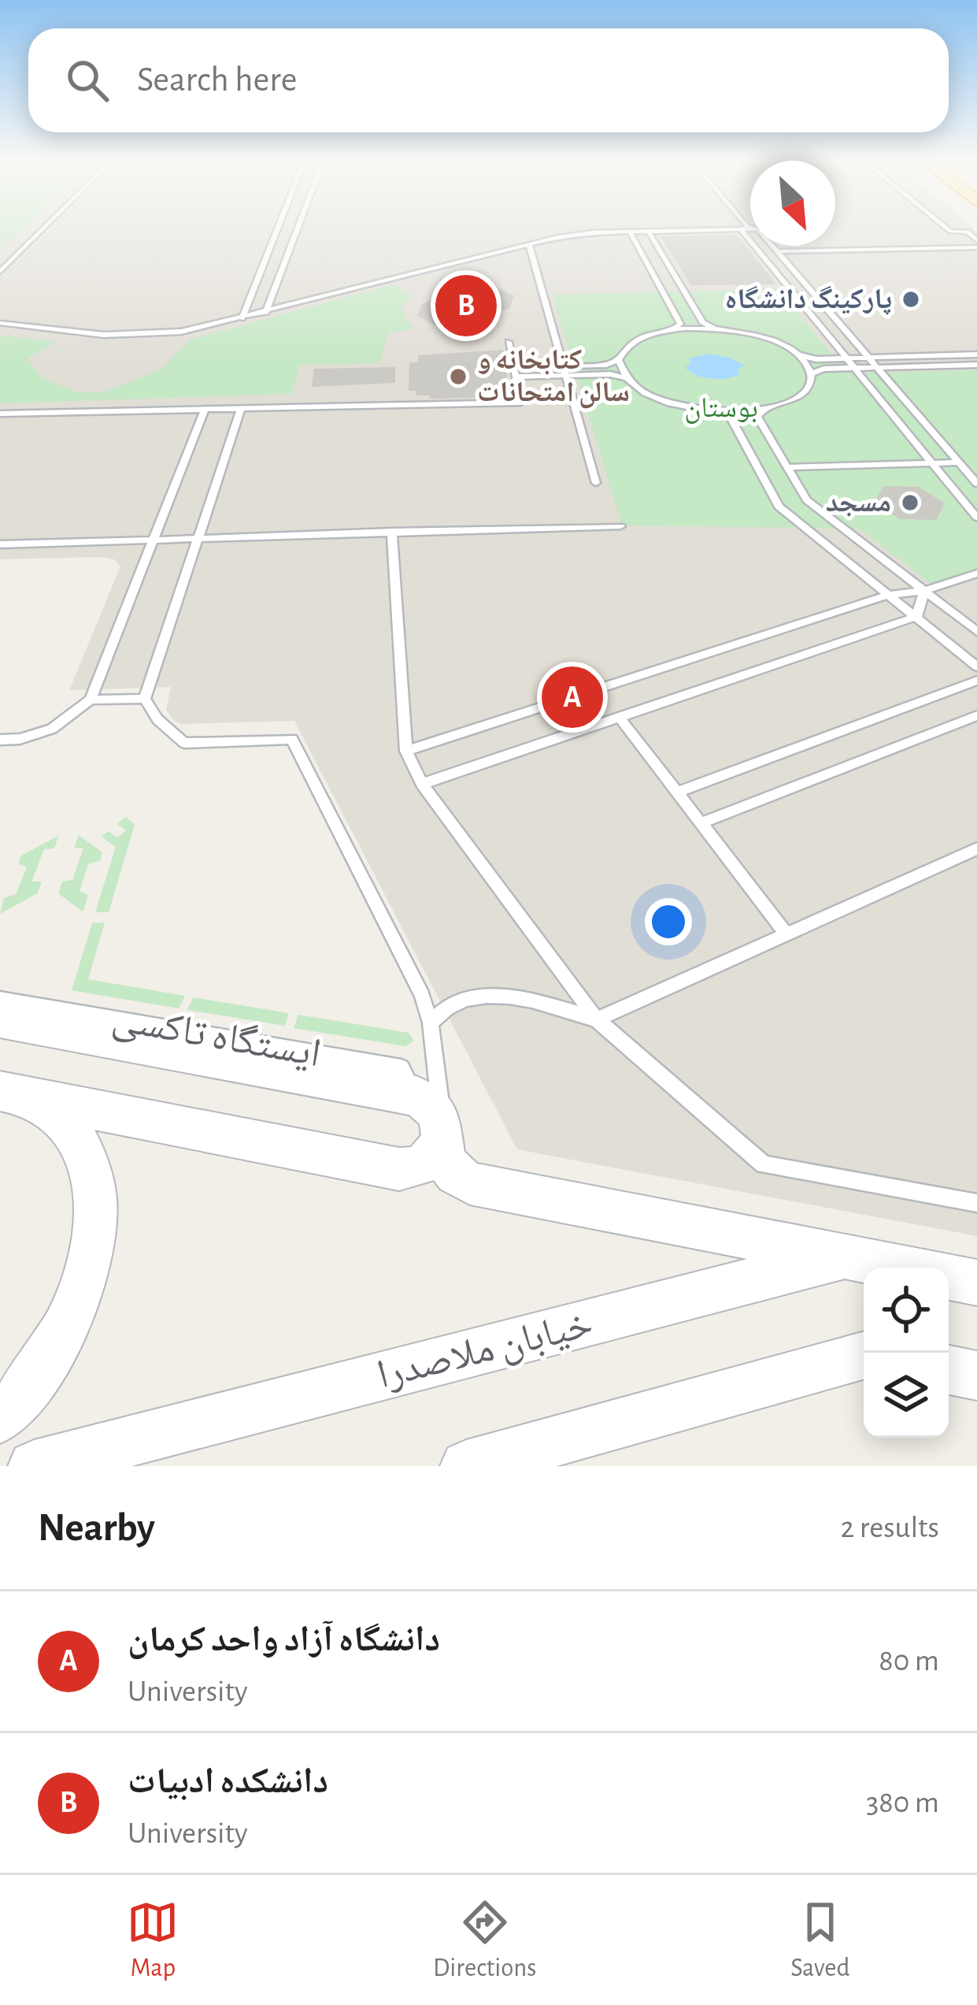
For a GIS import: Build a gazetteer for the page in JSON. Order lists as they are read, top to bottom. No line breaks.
{"streets":{"street":["خیابان ملاصدرا"],"lane":["ایستگاه تاکسی"]},"parks":["بوستان"],"places":["پارکینگ دانشگاه","کتابخانه و سالن امتحانات","مسجد"],"north":"bottom right","page":{"search":"Search here","pins":["B","A"],"heading":["Nearby","2 results"],"list":[{"mark":"A","name":"دانشگاه آزاد واحد کرمان","note":"University","value":"80 m"},{"mark":"B","name":"دانشکده ادبیات","note":"University","value":"380 m"}],"nav":["Map","Directions","Saved"]}}
